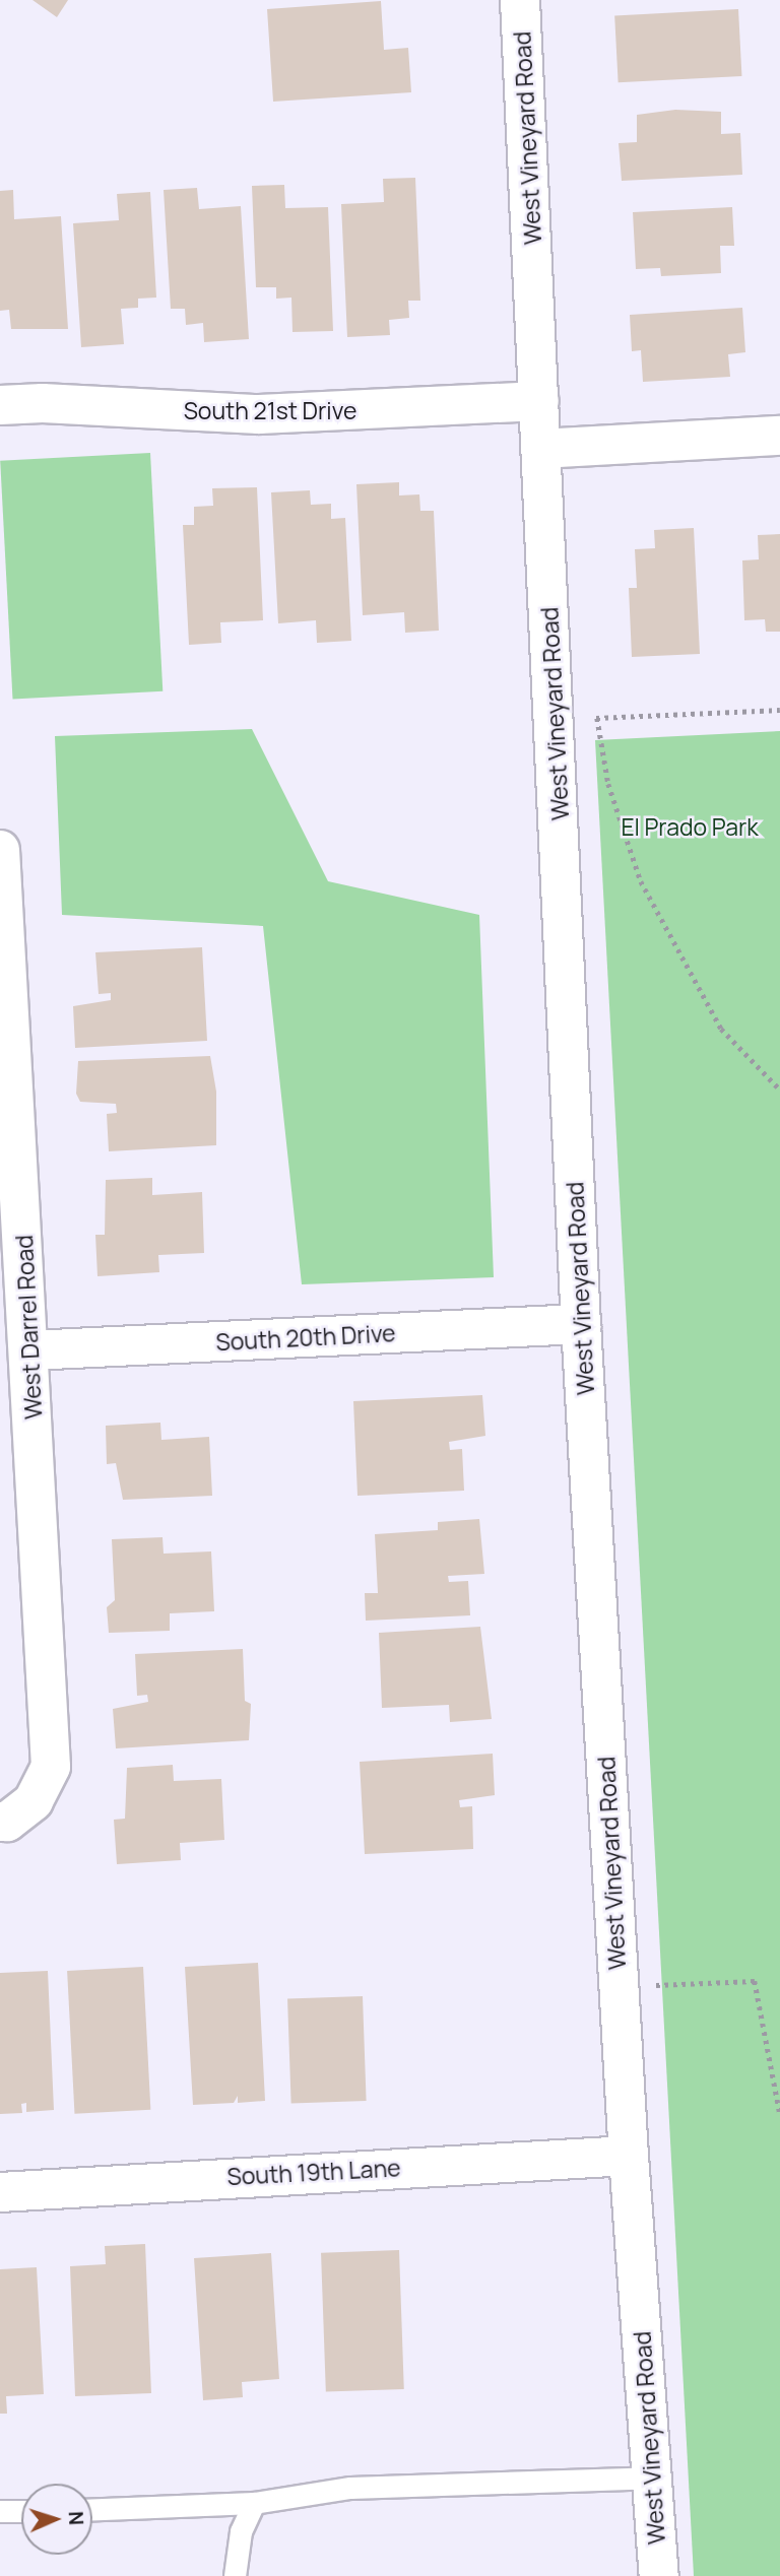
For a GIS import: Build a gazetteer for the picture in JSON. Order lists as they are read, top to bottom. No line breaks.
{"streets":{"street":["West Vineyard Road","South 21st Drive","West Darrel Road","South 20th Drive","South 19th Lane"]},"crossings":[["West Vineyard Road","South 21st Drive"],["West Vineyard Road","South 20th Drive"],["West Vineyard Road","South 19th Lane"],["West Darrel Road","South 20th Drive"]],"parks":["El Prado Park"],"north":"right"}
